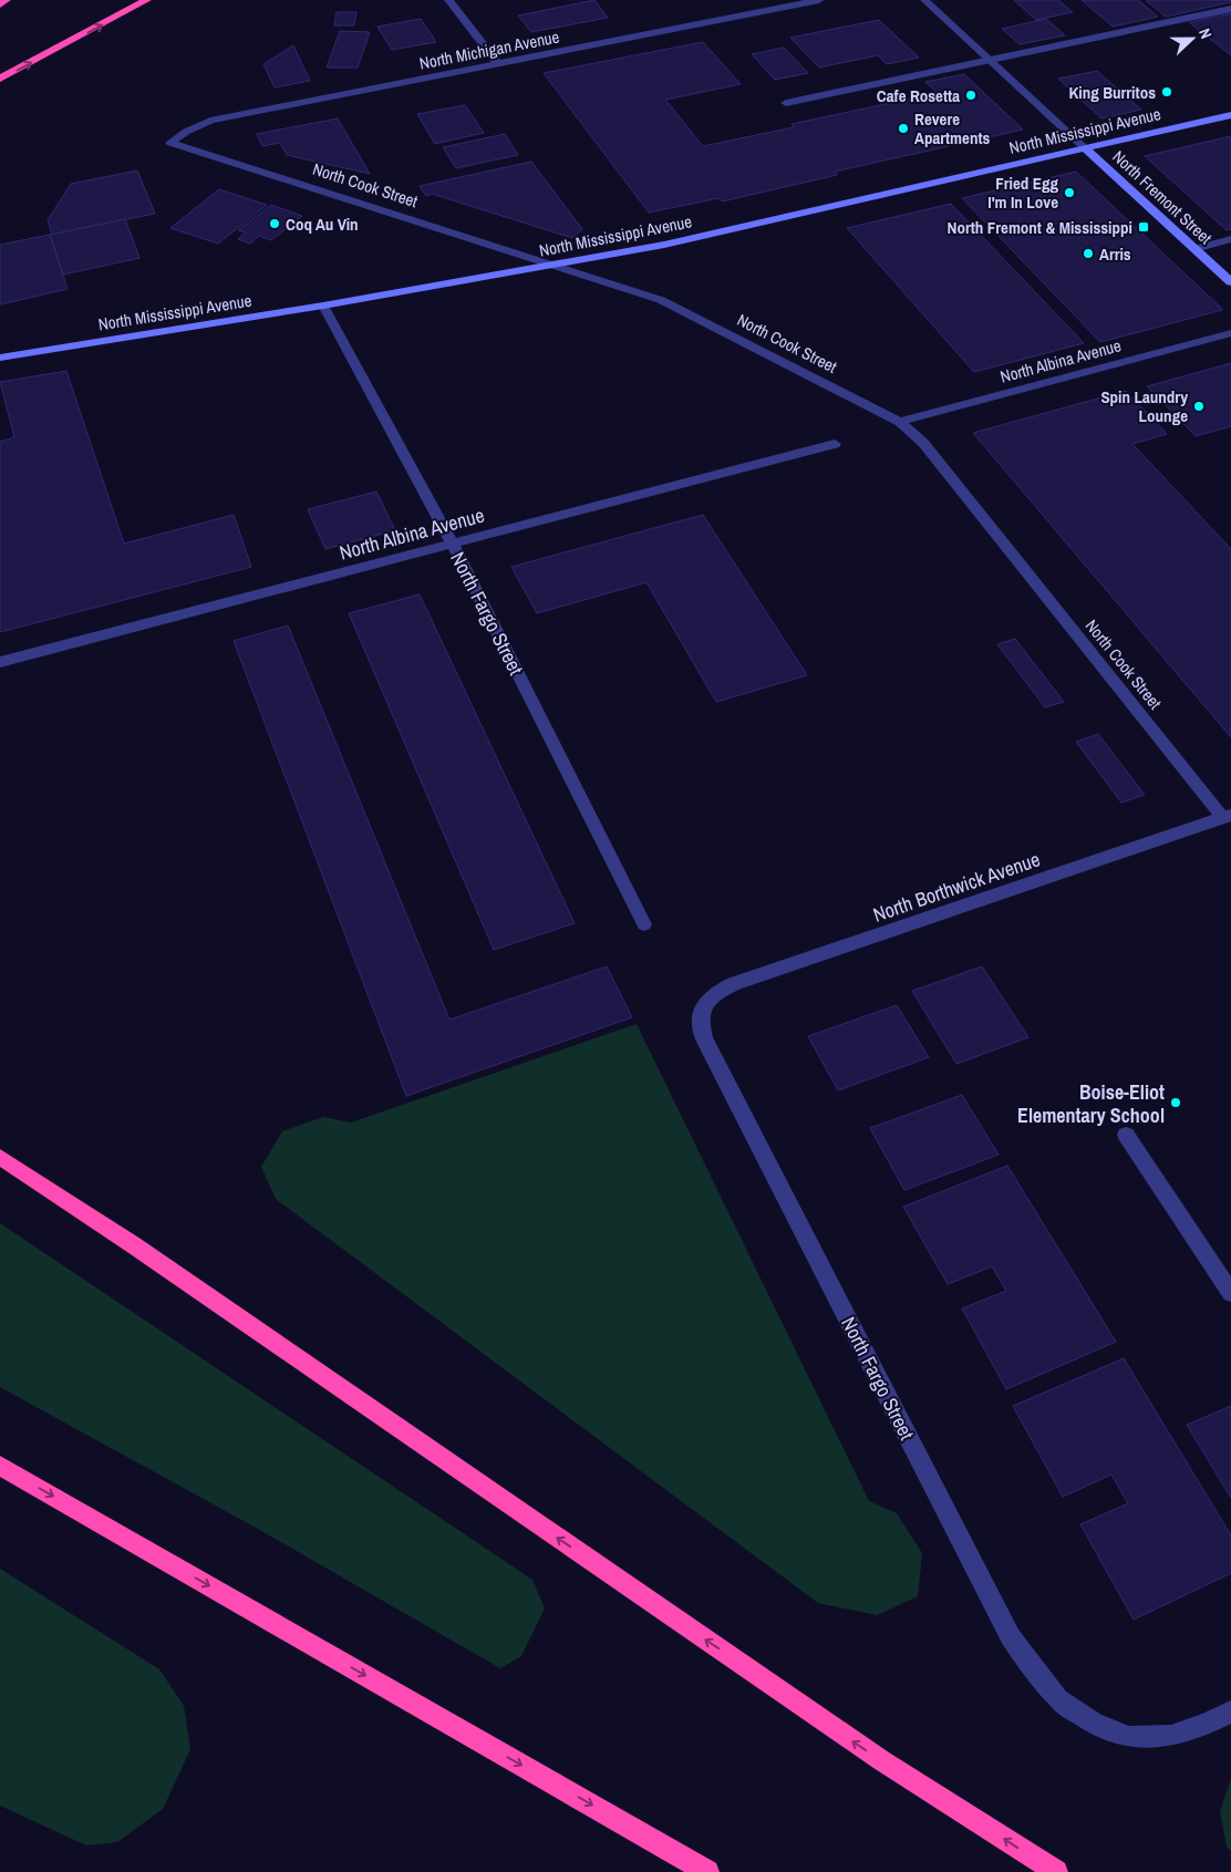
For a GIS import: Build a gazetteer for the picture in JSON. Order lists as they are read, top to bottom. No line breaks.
{"streets":{"street":["North Michigan Avenue","North Mississippi Avenue","North Cook Street","North Fremont Street","North Albina Avenue","North Fargo Street","North Borthwick Avenue"]},"crossings":[["North Michigan Avenue","North Cook Street"],["North Mississippi Avenue","North Cook Street"],["North Mississippi Avenue","North Fremont Street"],["North Mississippi Avenue","North Fargo Street"],["North Cook Street","North Albina Avenue"],["North Cook Street","North Borthwick Avenue"],["North Albina Avenue","North Fargo Street"],["North Fargo Street","North Borthwick Avenue"]],"places":{"other":["King Burritos","Cafe Rosetta","Revere Apartments","Fried Egg I'm In Love","Coq Au Vin","Arris","Spin Laundry Lounge","Boise-Eliot Elementary School"],"transit":["North Fremont & Mississippi"]},"north":"right"}
